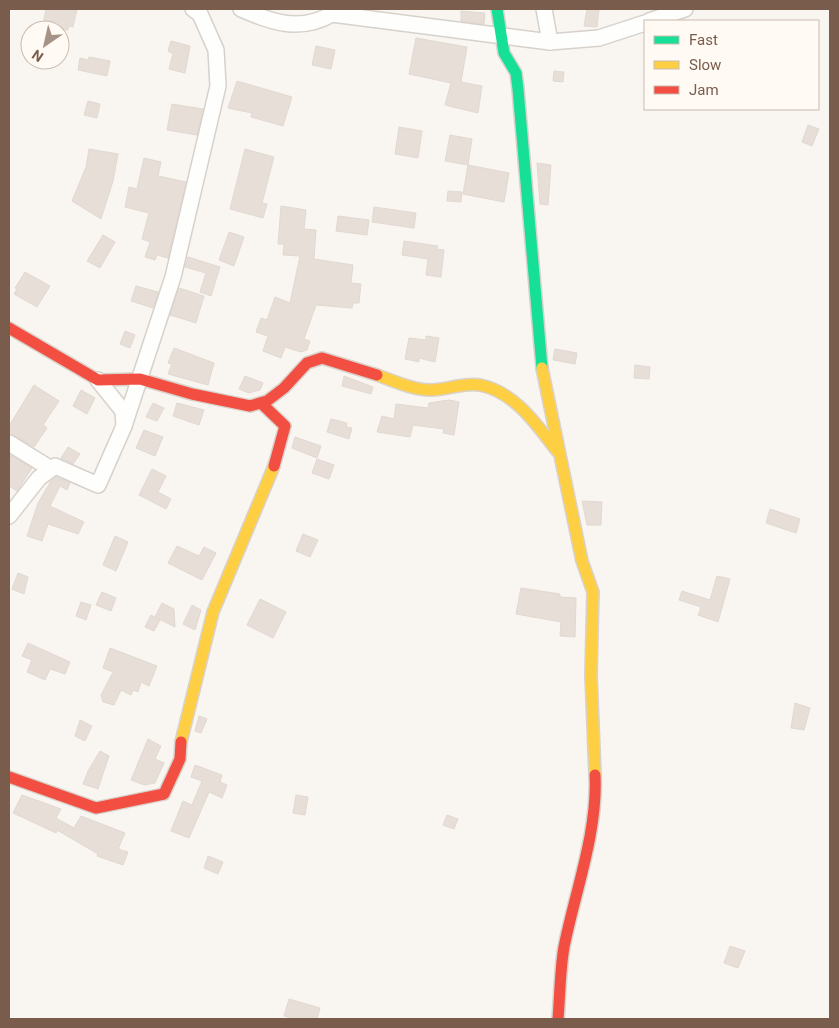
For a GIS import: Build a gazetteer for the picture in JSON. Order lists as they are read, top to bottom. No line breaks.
{"legend":["Fast","Slow","Jam"],"north":"bottom left"}
